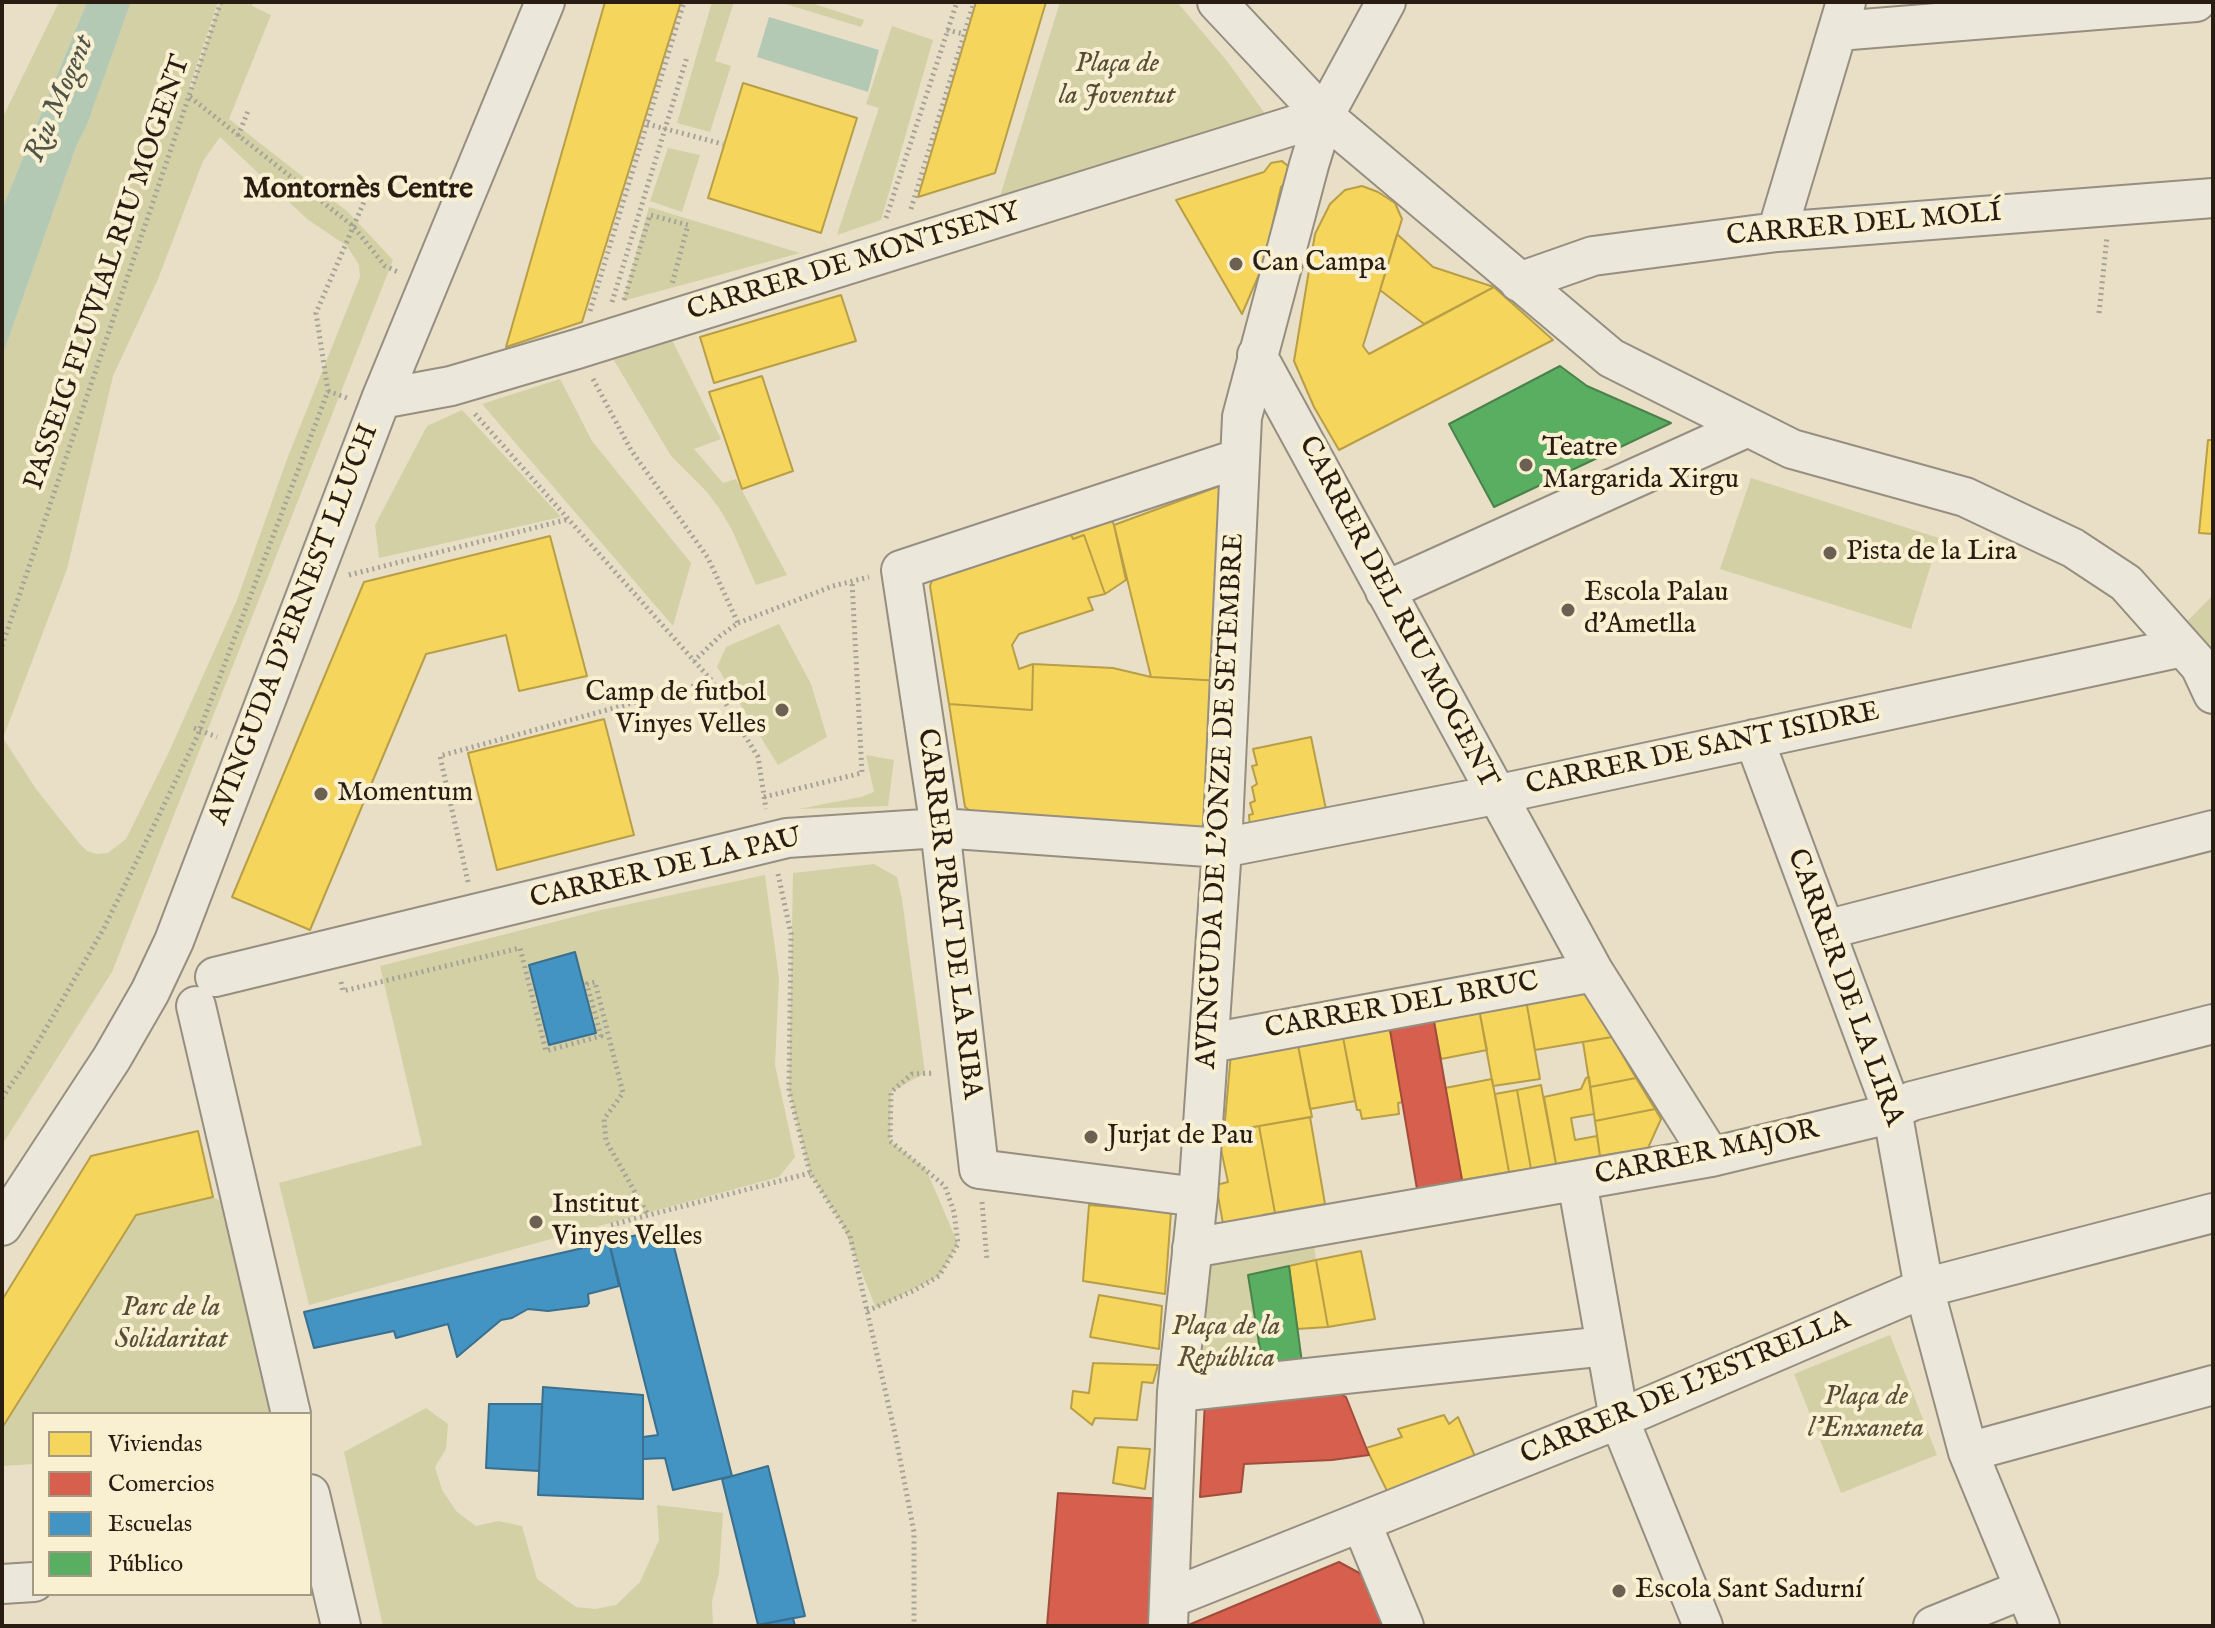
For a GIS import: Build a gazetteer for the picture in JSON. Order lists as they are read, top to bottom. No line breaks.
{"streets":{"street":["CARRER DEL MOLÍ","CARRER DE MONTSENY","CARRER DEL RIU MOGENT","AVINGUDA D'ERNEST LLUCH","CARRER DE SANT ISIDRE","AVINGUDA DE L'ONZE DE SETEMBRE","CARRER DE LA PAU","CARRER PRAT DE LA RIBA","CARRER DE LA LIRA","CARRER DEL BRUC","CARRER MAJOR","CARRER DE L'ESTRELLA"],"path":["PASSEIG FLUVIAL RIU MOGENT"]},"crossings":[["CARRER DE MONTSENY","AVINGUDA D'ERNEST LLUCH"],["CARRER DE MONTSENY","AVINGUDA DE L'ONZE DE SETEMBRE"],["CARRER DEL RIU MOGENT","CARRER DE SANT ISIDRE"],["CARRER DEL RIU MOGENT","AVINGUDA DE L'ONZE DE SETEMBRE"],["CARRER DEL RIU MOGENT","CARRER DEL BRUC"],["CARRER DEL RIU MOGENT","CARRER MAJOR"],["CARRER DE SANT ISIDRE","AVINGUDA DE L'ONZE DE SETEMBRE"],["CARRER DE SANT ISIDRE","CARRER DE LA PAU"],["CARRER DE SANT ISIDRE","CARRER DE LA LIRA"],["AVINGUDA DE L'ONZE DE SETEMBRE","CARRER DE LA PAU"],["AVINGUDA DE L'ONZE DE SETEMBRE","CARRER PRAT DE LA RIBA"],["AVINGUDA DE L'ONZE DE SETEMBRE","CARRER DEL BRUC"],["AVINGUDA DE L'ONZE DE SETEMBRE","CARRER MAJOR"],["AVINGUDA DE L'ONZE DE SETEMBRE","CARRER DE L'ESTRELLA"],["CARRER DE LA PAU","CARRER PRAT DE LA RIBA"],["CARRER DE LA LIRA","CARRER MAJOR"],["CARRER DE LA LIRA","CARRER DE L'ESTRELLA"]],"districts":["Montornès Centre"],"water":["Riu Mogent"],"parks":["Plaça de la Joventut","Parc de la Solidaritat","Plaça de la República","Plaça de l'Enxaneta"],"places":["Can Campa","Teatre Margarida Xirgu","Pista de la Lira","Escola Palau d'Ametlla","Camp de futbol Vinyes Velles","Momentum","Jurjat de Pau","Institut Vinyes Velles","Escola Sant Sadurní"],"legend":["Viviendas","Comercios","Escuelas","Público"]}
